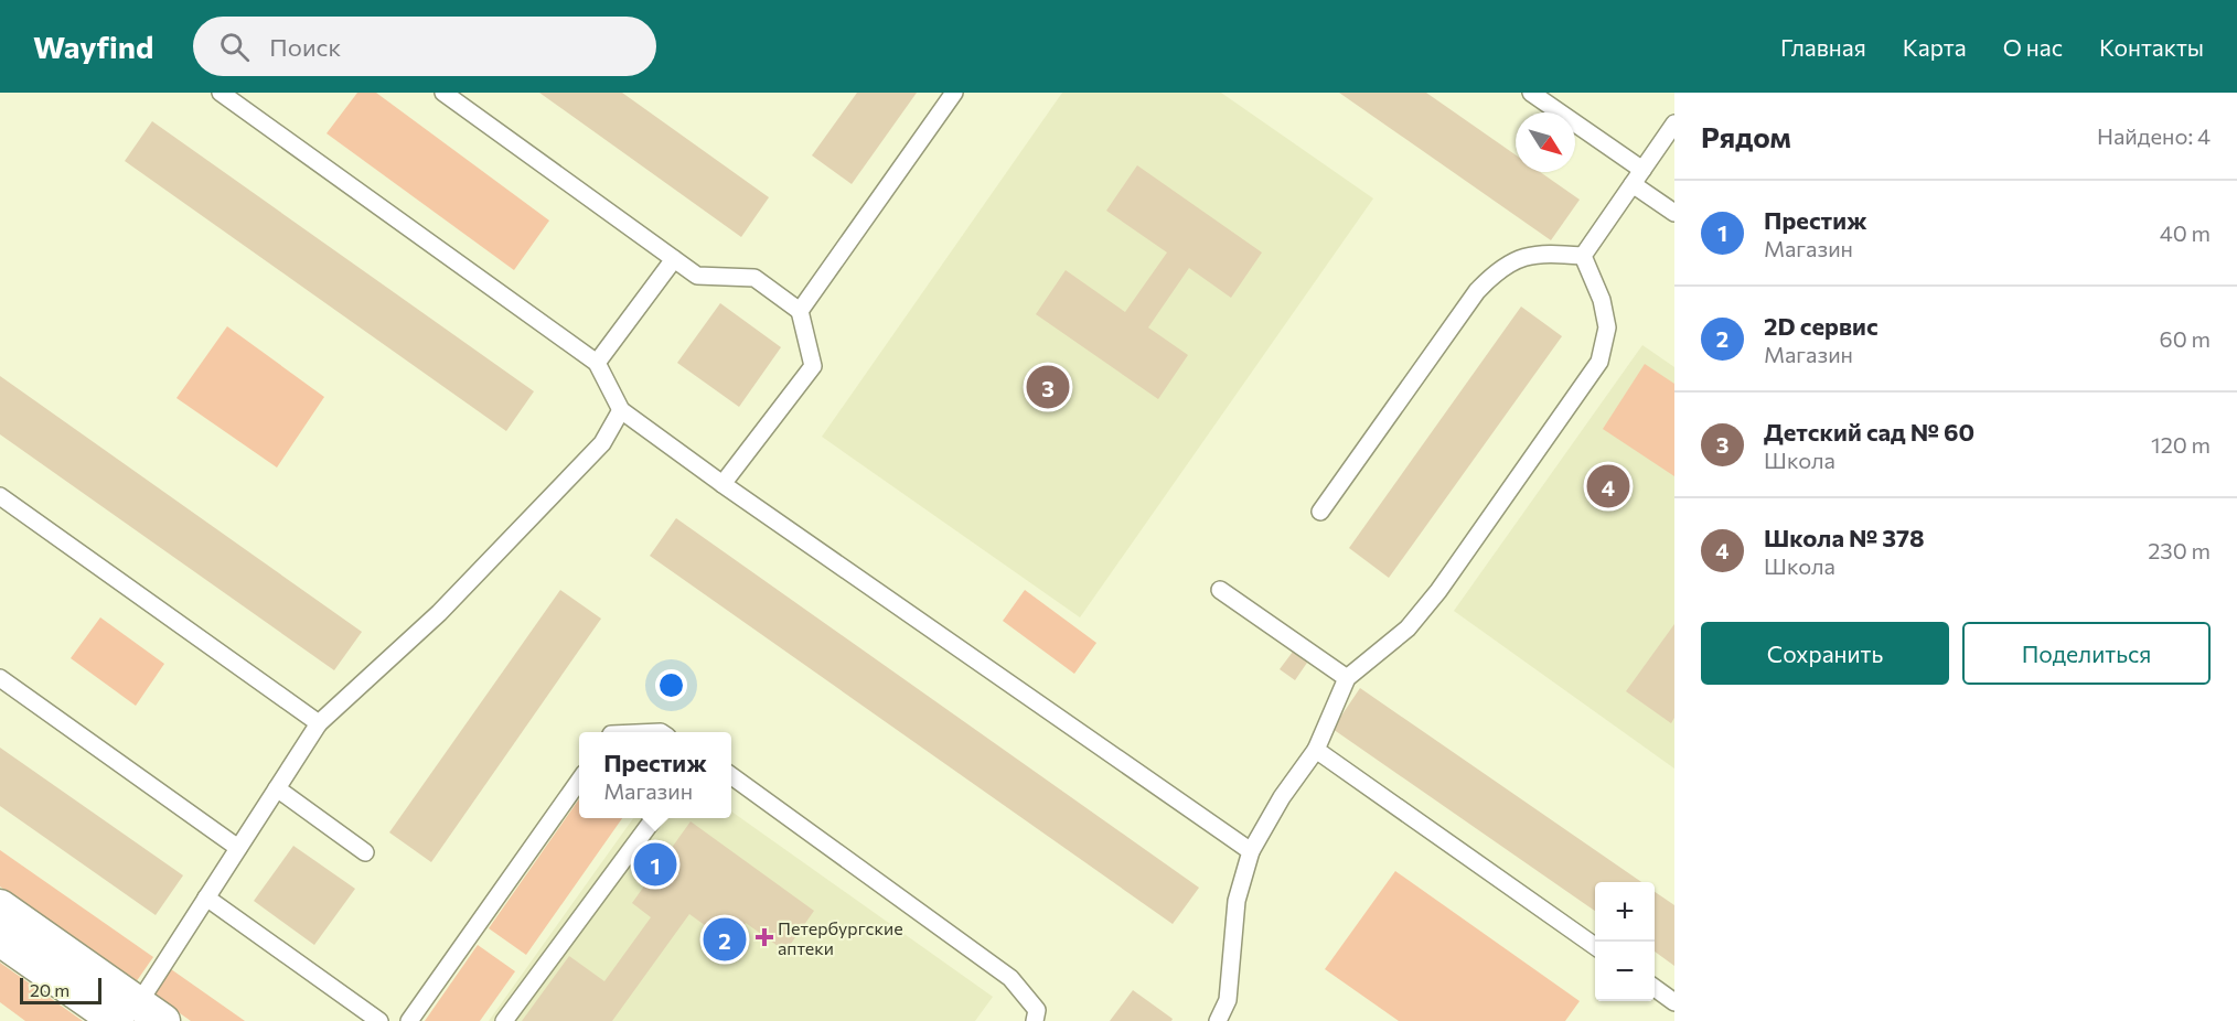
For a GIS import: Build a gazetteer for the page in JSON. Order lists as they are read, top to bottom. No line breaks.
{"places":{"health":["Петербургские аптеки"]},"scale_bar":"20 m","north":"bottom right","page":{"header":"Wayfind","search":"Поиск","nav":["Главная","Карта","О нас","Контакты"],"heading":["Рядом","Найдено: 4"],"list":[{"mark":"1","name":"Престиж","note":"Магазин","value":"40 m"},{"mark":"2","name":"2D сервис","note":"Магазин","value":"60 m"},{"mark":"3","name":"Детский сад № 60","note":"Школа","value":"120 m"},{"mark":"4","name":"Школа № 378","note":"Школа","value":"230 m"}],"pins":["3","4","1","2"],"buttons":["Сохранить","Поделиться"],"popup":["Престиж","Магазин"],"map_buttons":["+","−"],"scale":"20 m"}}
